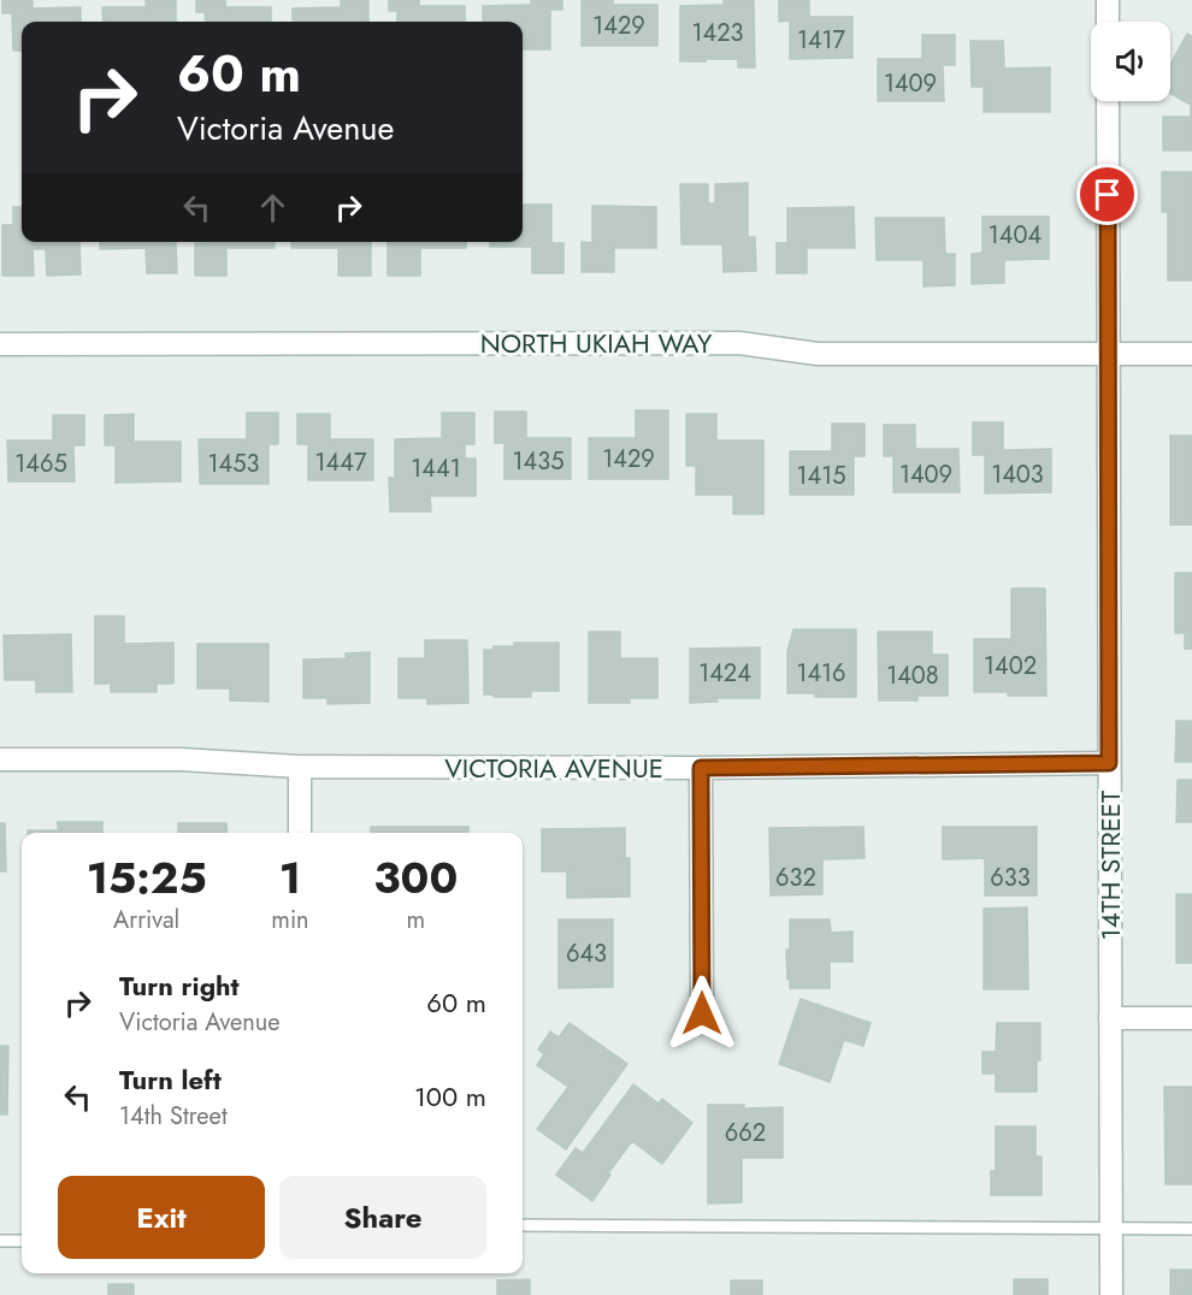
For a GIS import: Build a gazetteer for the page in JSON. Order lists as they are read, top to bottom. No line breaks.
{"streets":{"street":["NORTH UKIAH WAY","VICTORIA AVENUE","14TH STREET"]},"crossings":[["NORTH UKIAH WAY","14TH STREET"],["VICTORIA AVENUE","14TH STREET"]],"house_numbers":["1429","1423","1417","1409","1404","1429","1435","1447","1465","1453","1441","1409","1403","1415","1402","1424","1416","1408","632","633","643","662"],"page":{"turn":["60 m","Victoria Avenue"],"eta":["15:25","Arrival","1","min","300","m"],"list":[{"name":"Turn right","note":"Victoria Avenue","value":"60 m"},{"name":"Turn left","note":"14th Street","value":"100 m"}],"buttons":["Exit","Share"]}}
